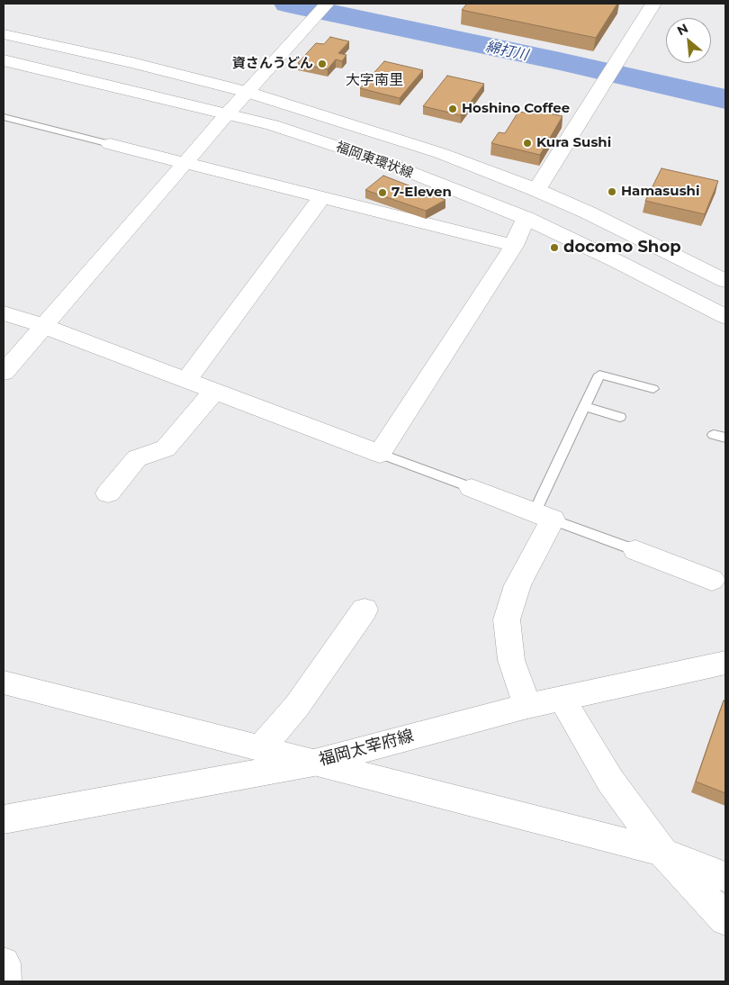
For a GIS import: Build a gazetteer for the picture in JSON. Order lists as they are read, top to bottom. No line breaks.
{"streets":{"street":["福岡東環状線","福岡太宰府線"]},"districts":["大字南里"],"water":["綿打川"],"places":["資さんうどん","Hoshino Coffee","Kura Sushi","Hamasushi","7-Eleven","docomo Shop"],"north":"top left"}
